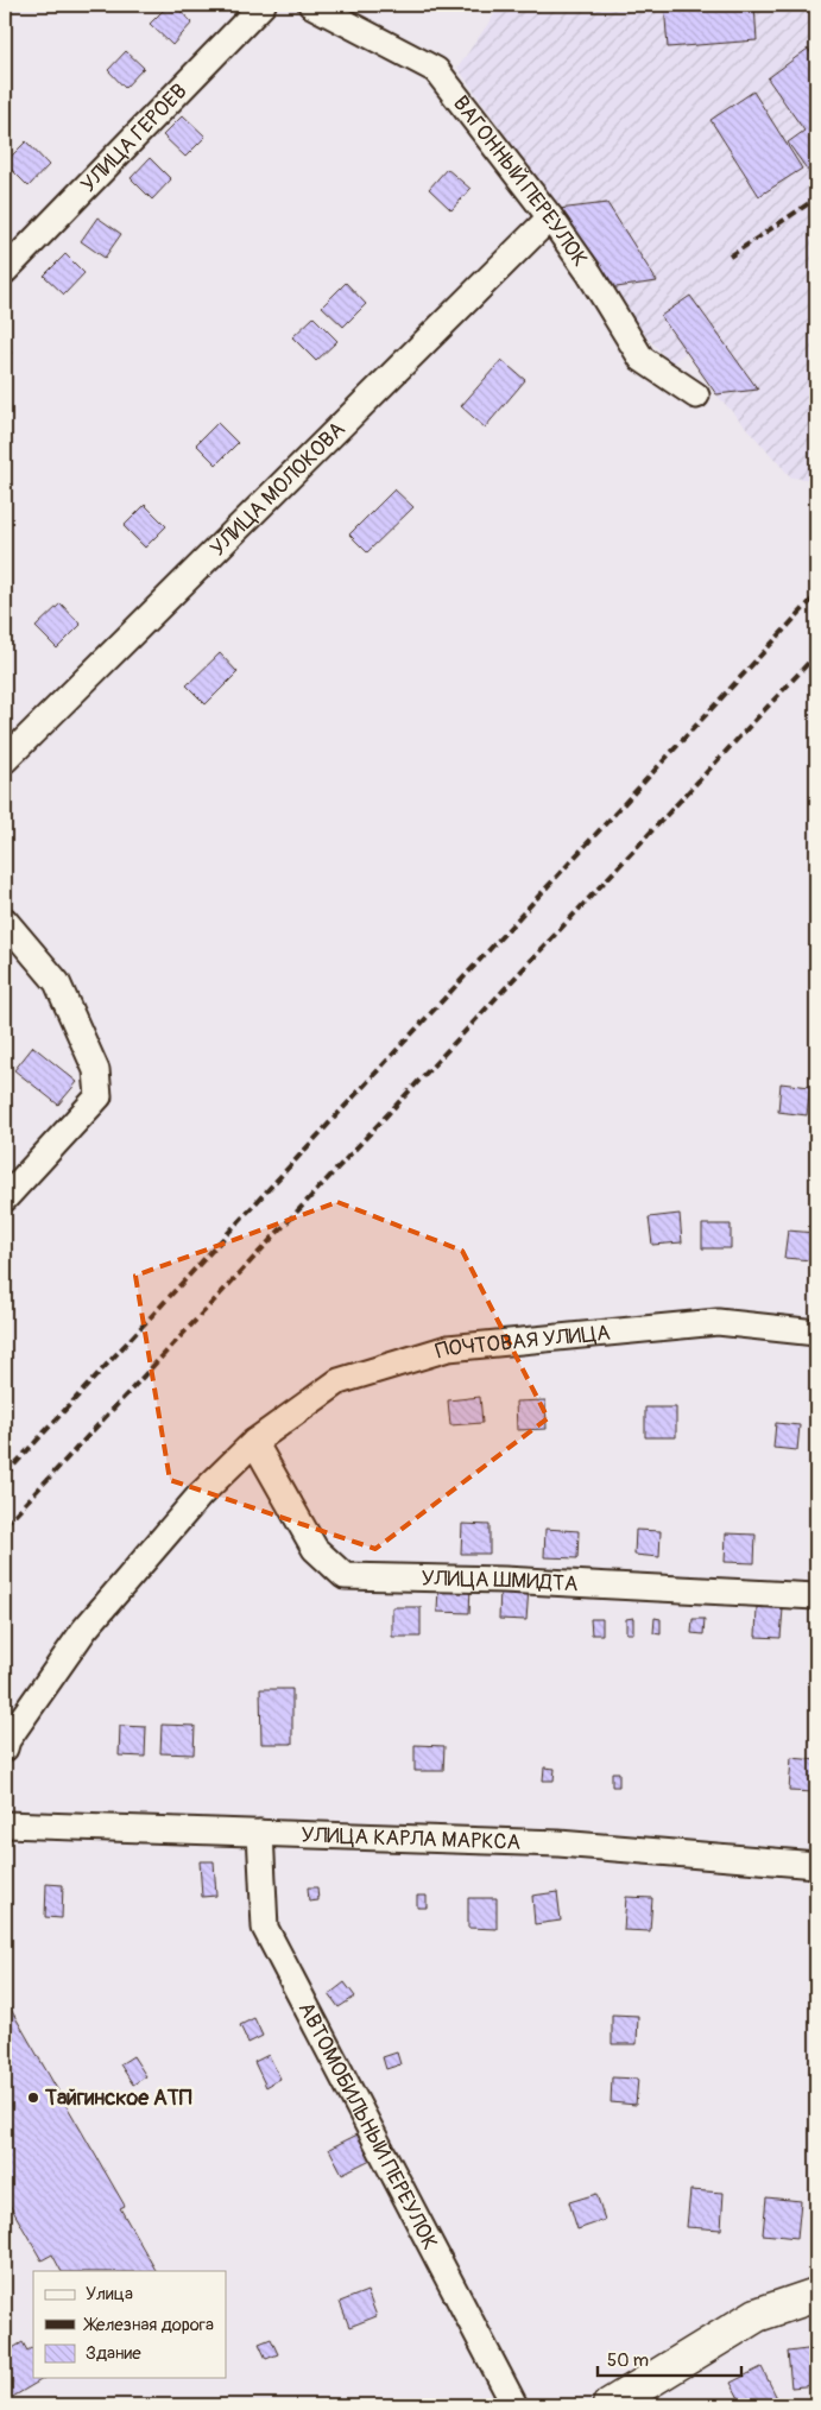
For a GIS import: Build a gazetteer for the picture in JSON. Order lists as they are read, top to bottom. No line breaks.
{"streets":{"street":["УЛИЦА ГЕРОЕВ","ВАГОННЫЙ ПЕРЕУЛОК","УЛИЦА МОЛОКОВА","ПОЧТОВАЯ УЛИЦА","УЛИЦА ШМИДТА","УЛИЦА КАРЛА МАРКСА","АВТОМОБИЛЬНЫЙ ПЕРЕУЛОК"]},"crossings":[["ВАГОННЫЙ ПЕРЕУЛОК","УЛИЦА МОЛОКОВА"],["ПОЧТОВАЯ УЛИЦА","УЛИЦА ШМИДТА"],["УЛИЦА КАРЛА МАРКСА","АВТОМОБИЛЬНЫЙ ПЕРЕУЛОК"]],"places":["Тайгинское АТП"],"legend":["Улица","Железная дорога","Здание"],"scale_bar":"50 m"}
